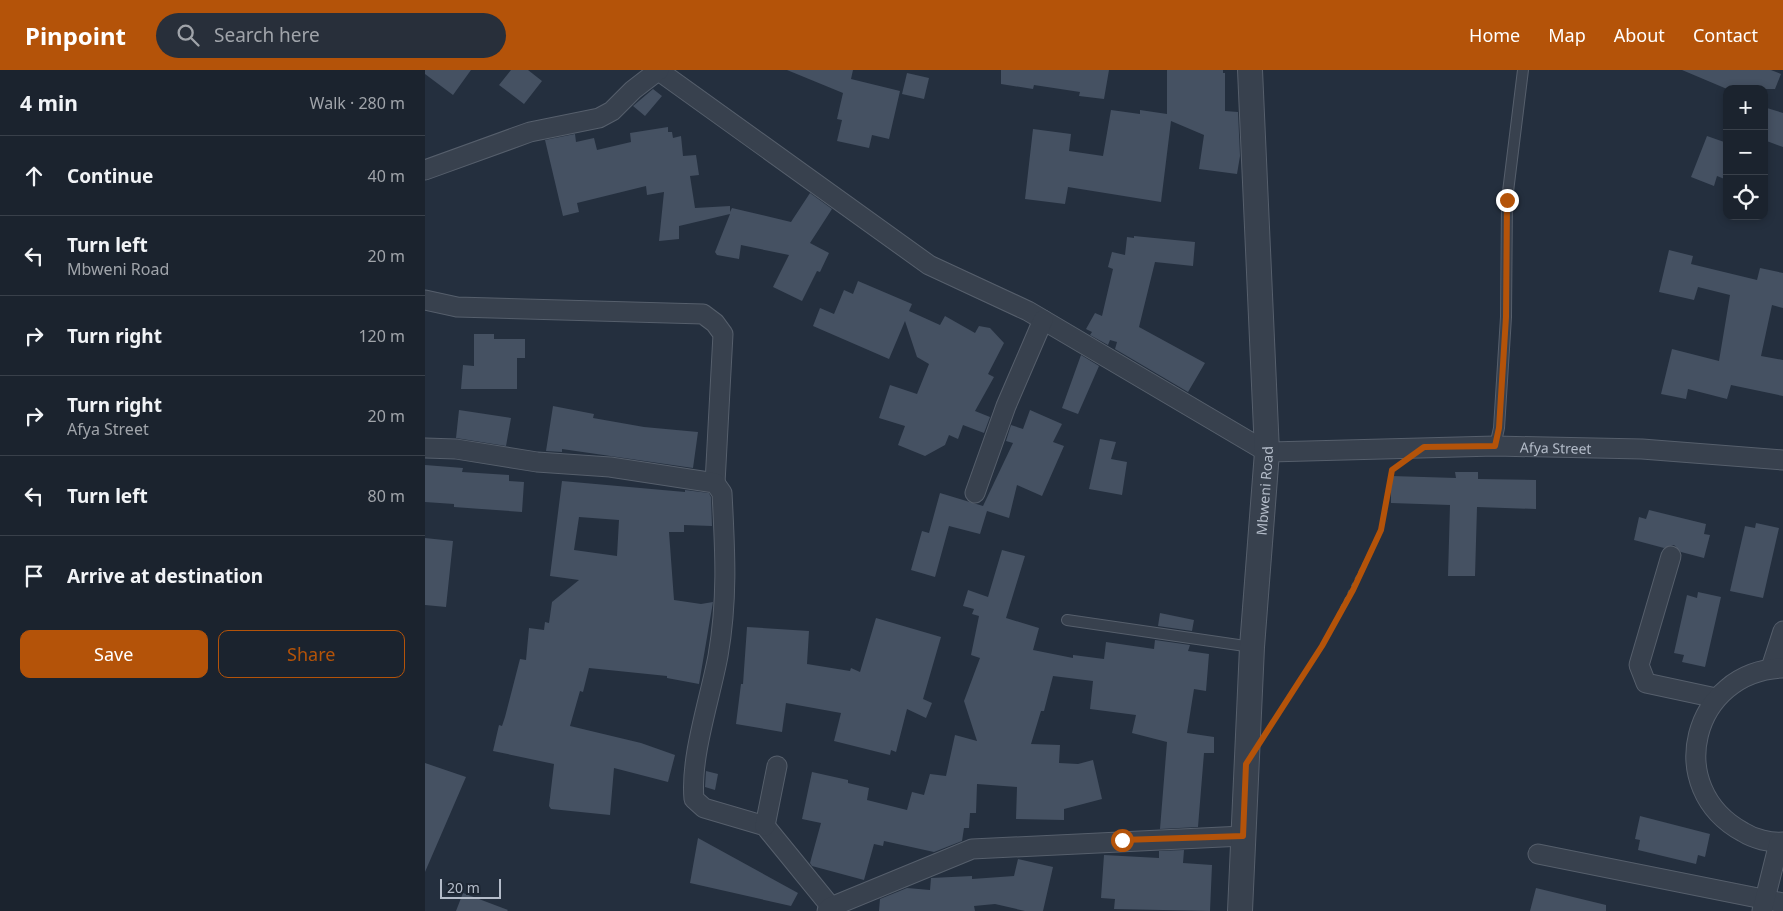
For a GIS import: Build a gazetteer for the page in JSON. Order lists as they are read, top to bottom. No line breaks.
{"streets":{"street":["Afya Street","Mbweni Road"]},"crossings":[["Afya Street","Mbweni Road"]],"scale_bar":"20 m","page":{"header":"Pinpoint","search":"Search here","nav":["Home","Map","About","Contact"],"heading":["4 min","Walk · 280 m"],"map_buttons":["+","−"],"list":[["Continue","40 m"],["Turn left","Mbweni Road","20 m"],["Turn right","120 m"],["Turn right","Afya Street","20 m"],["Turn left","80 m"],"Arrive at destination"],"buttons":["Save","Share"],"scale":"20 m"}}
